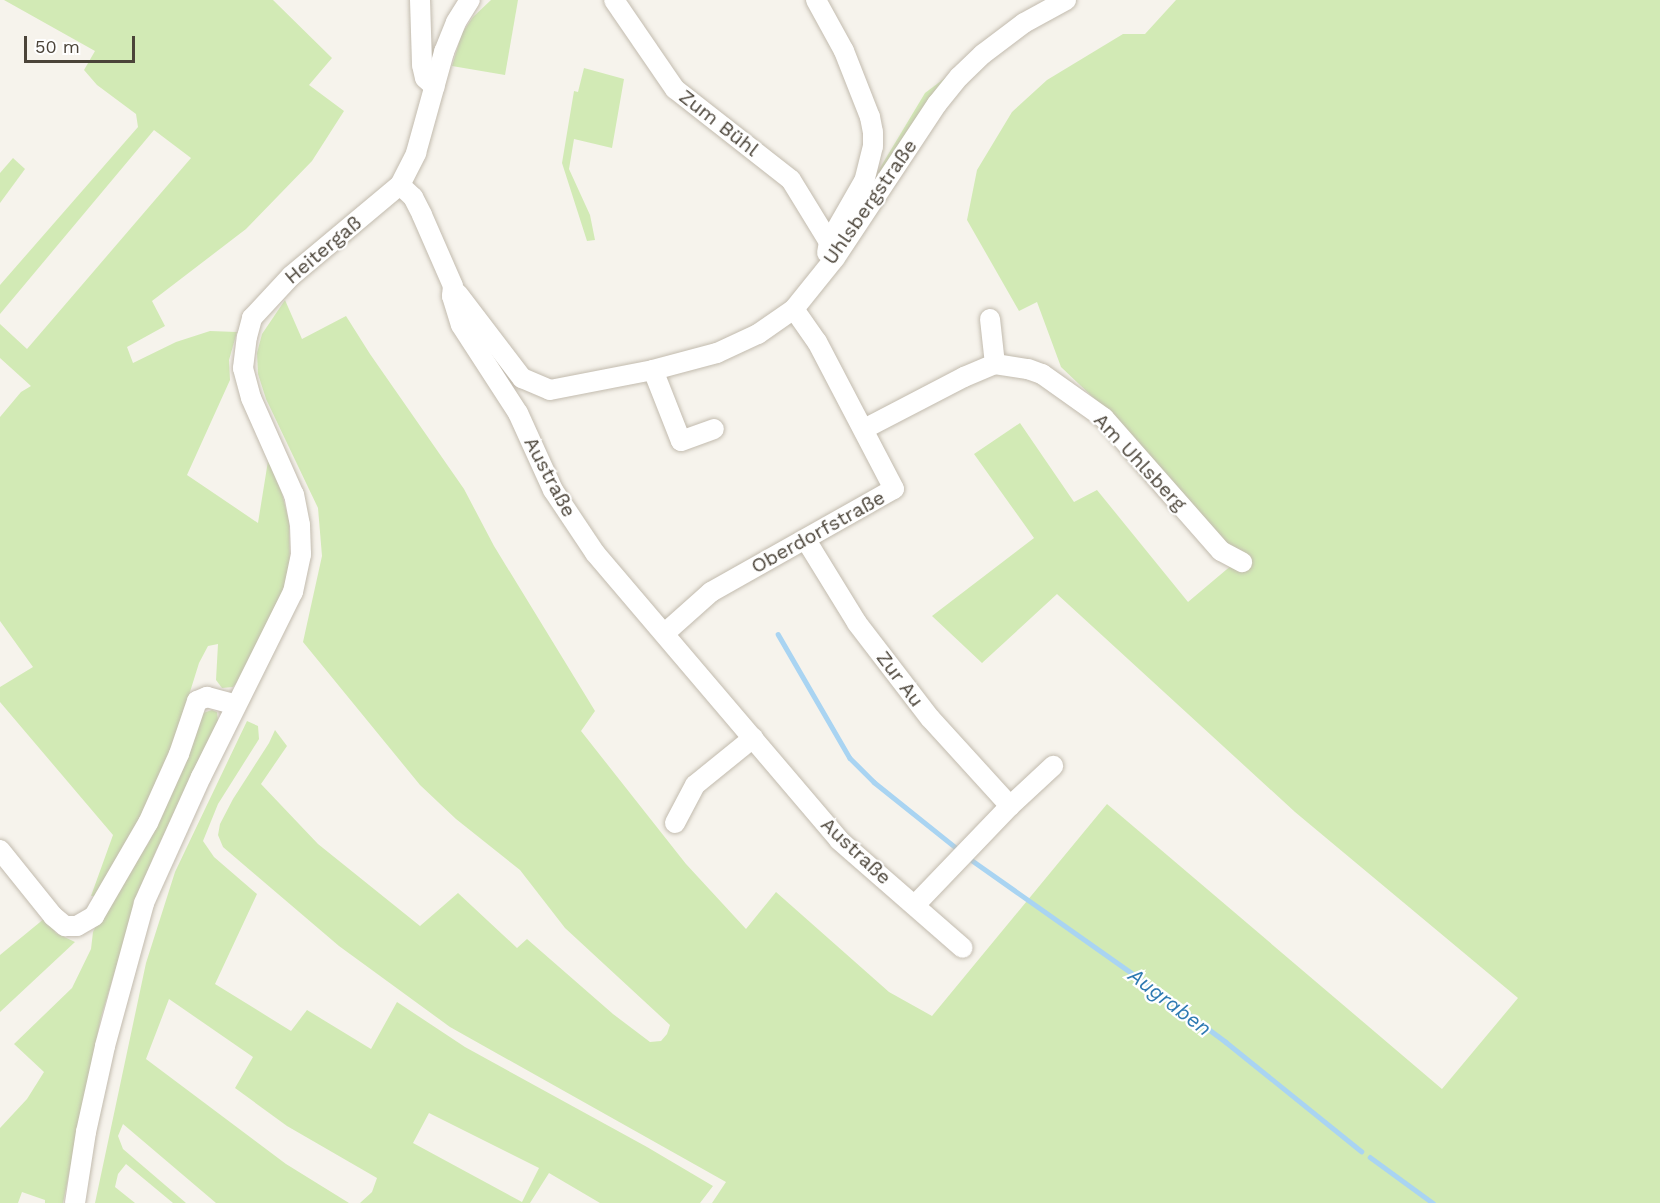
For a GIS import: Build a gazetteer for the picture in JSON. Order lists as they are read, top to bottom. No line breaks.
{"streets":{"street":["Zum Bühl","Uhlsbergstraße","Heitergaß","Am Uhlsberg","Austraße","Oberdorfstraße","Zur Au"]},"crossings":[["Uhlsbergstraße","Austraße"],["Uhlsbergstraße","Oberdorfstraße"],["Heitergaß","Austraße"],["Austraße","Oberdorfstraße"],["Oberdorfstraße","Zur Au"]],"water":["Augraben"],"scale_bar":"50 m"}
